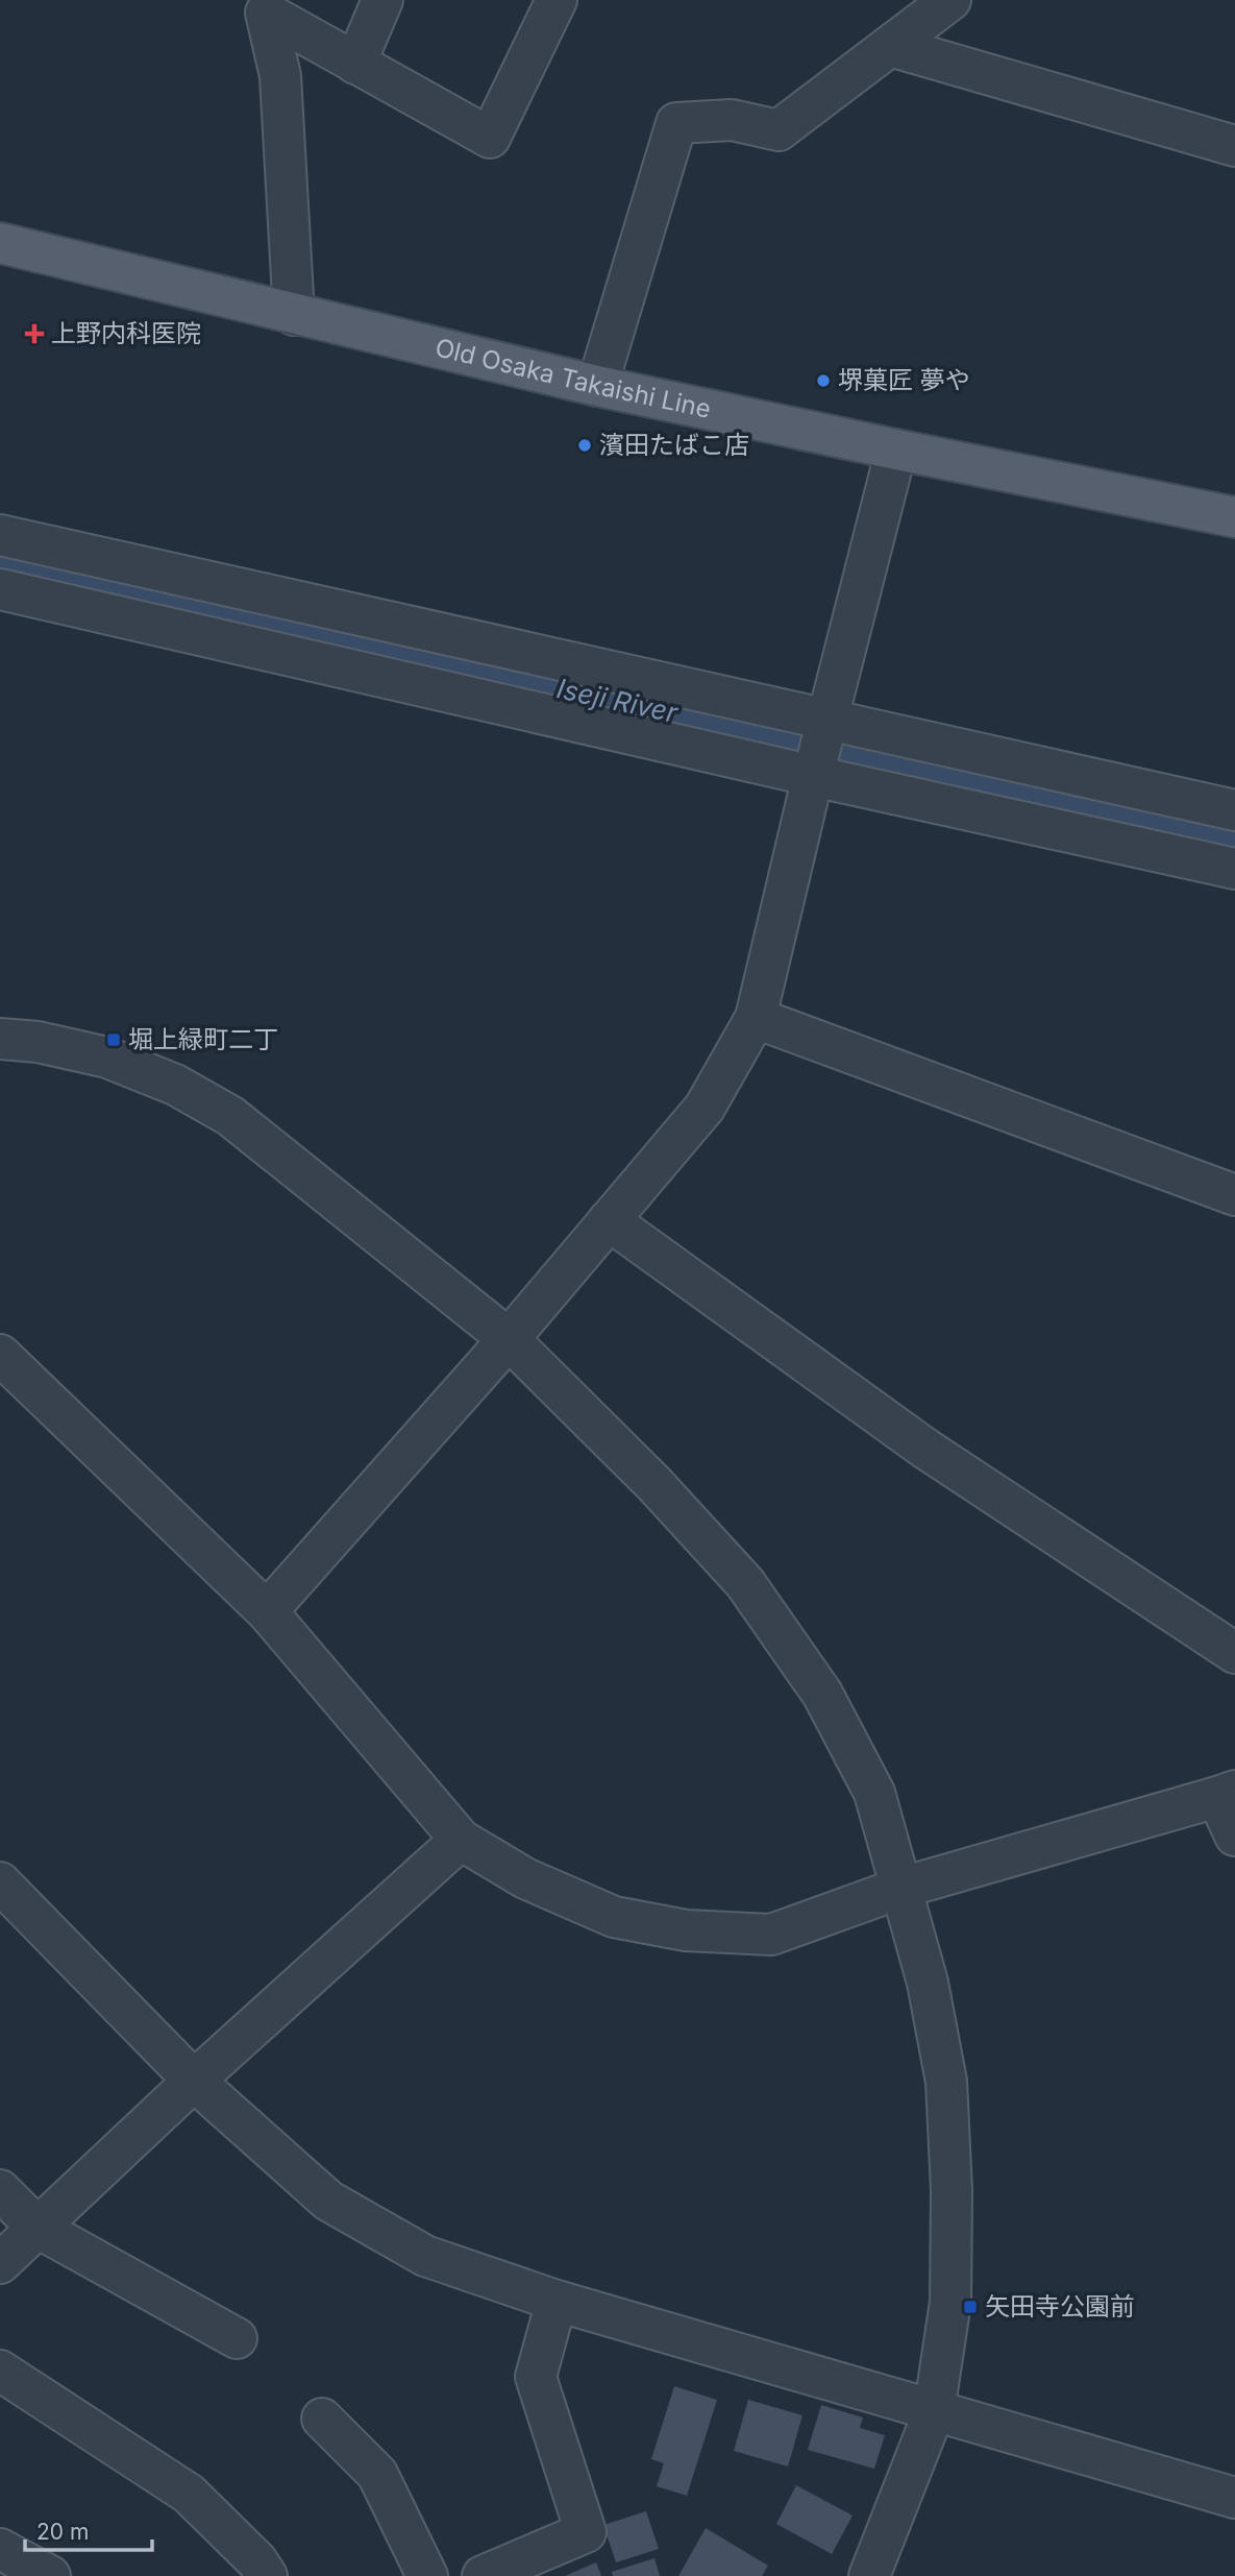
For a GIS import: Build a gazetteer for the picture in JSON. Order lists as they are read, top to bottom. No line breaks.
{"streets":{"main road":["Old Osaka Takaishi Line"]},"water":["Iseji River"],"places":{"health":["上野内科医院"],"other":["堺菓匠 夢や","濱田たばこ店"],"transit":["堀上緑町二丁","矢田寺公園前"]},"scale_bar":"20 m"}
